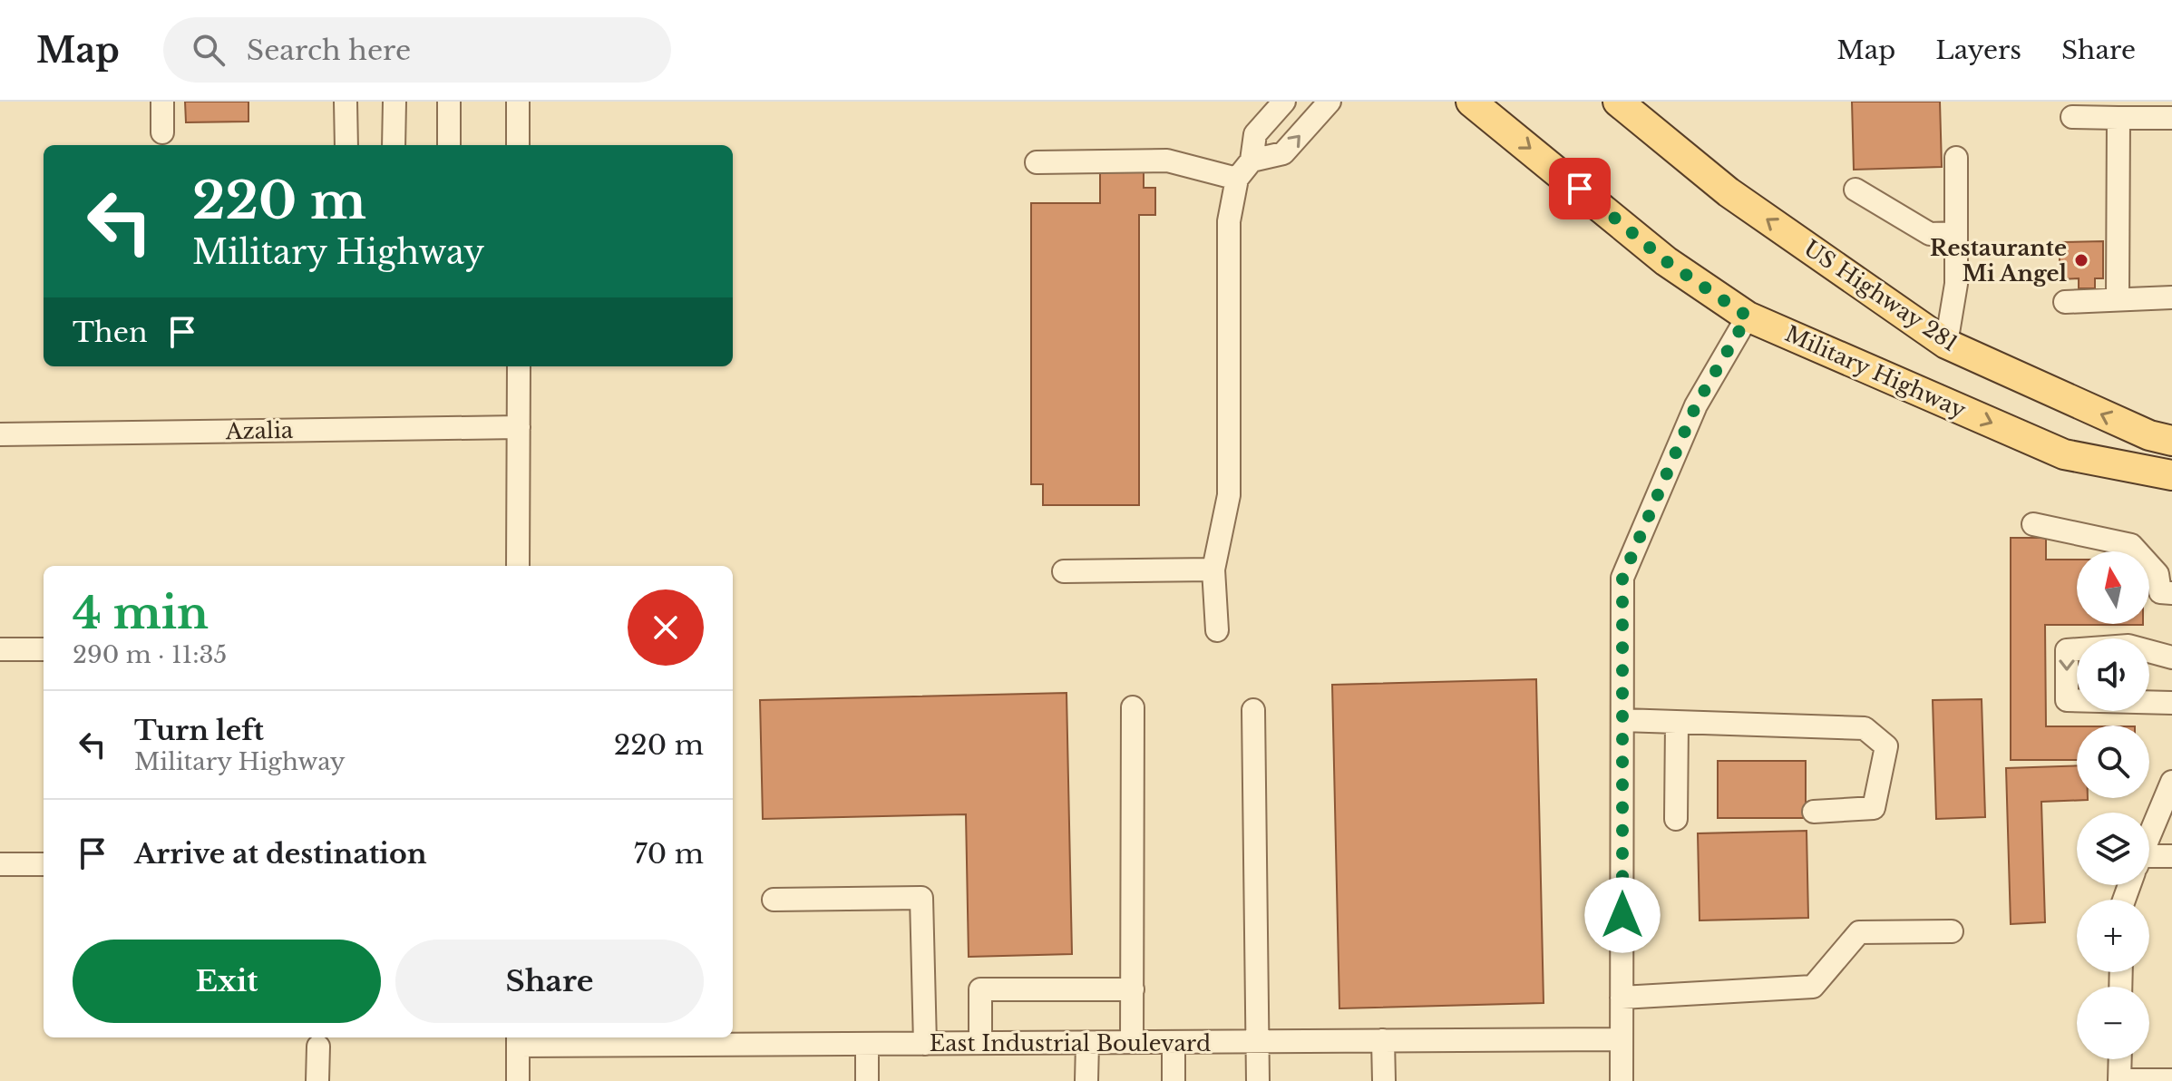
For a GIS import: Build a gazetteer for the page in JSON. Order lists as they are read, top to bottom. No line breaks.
{"streets":{"main road":["US Highway 281","Military Highway"],"street":["Azalia","East Industrial Boulevard"]},"one_way":["US Highway 281","Military Highway"],"places":["Restaurante Mi Angel"],"north":"top","page":{"header":"Map","search":"Search here","nav":["Map","Layers","Share"],"turn":["220 m","Military Highway"],"then":"Then","map_buttons":["+","−"],"heading":["4 min","290 m · 11:35"],"list":[{"name":"Turn left","note":"Military Highway","value":"220 m"},{"name":"Arrive at destination","value":"70 m"}],"buttons":["Exit","Share"]}}
